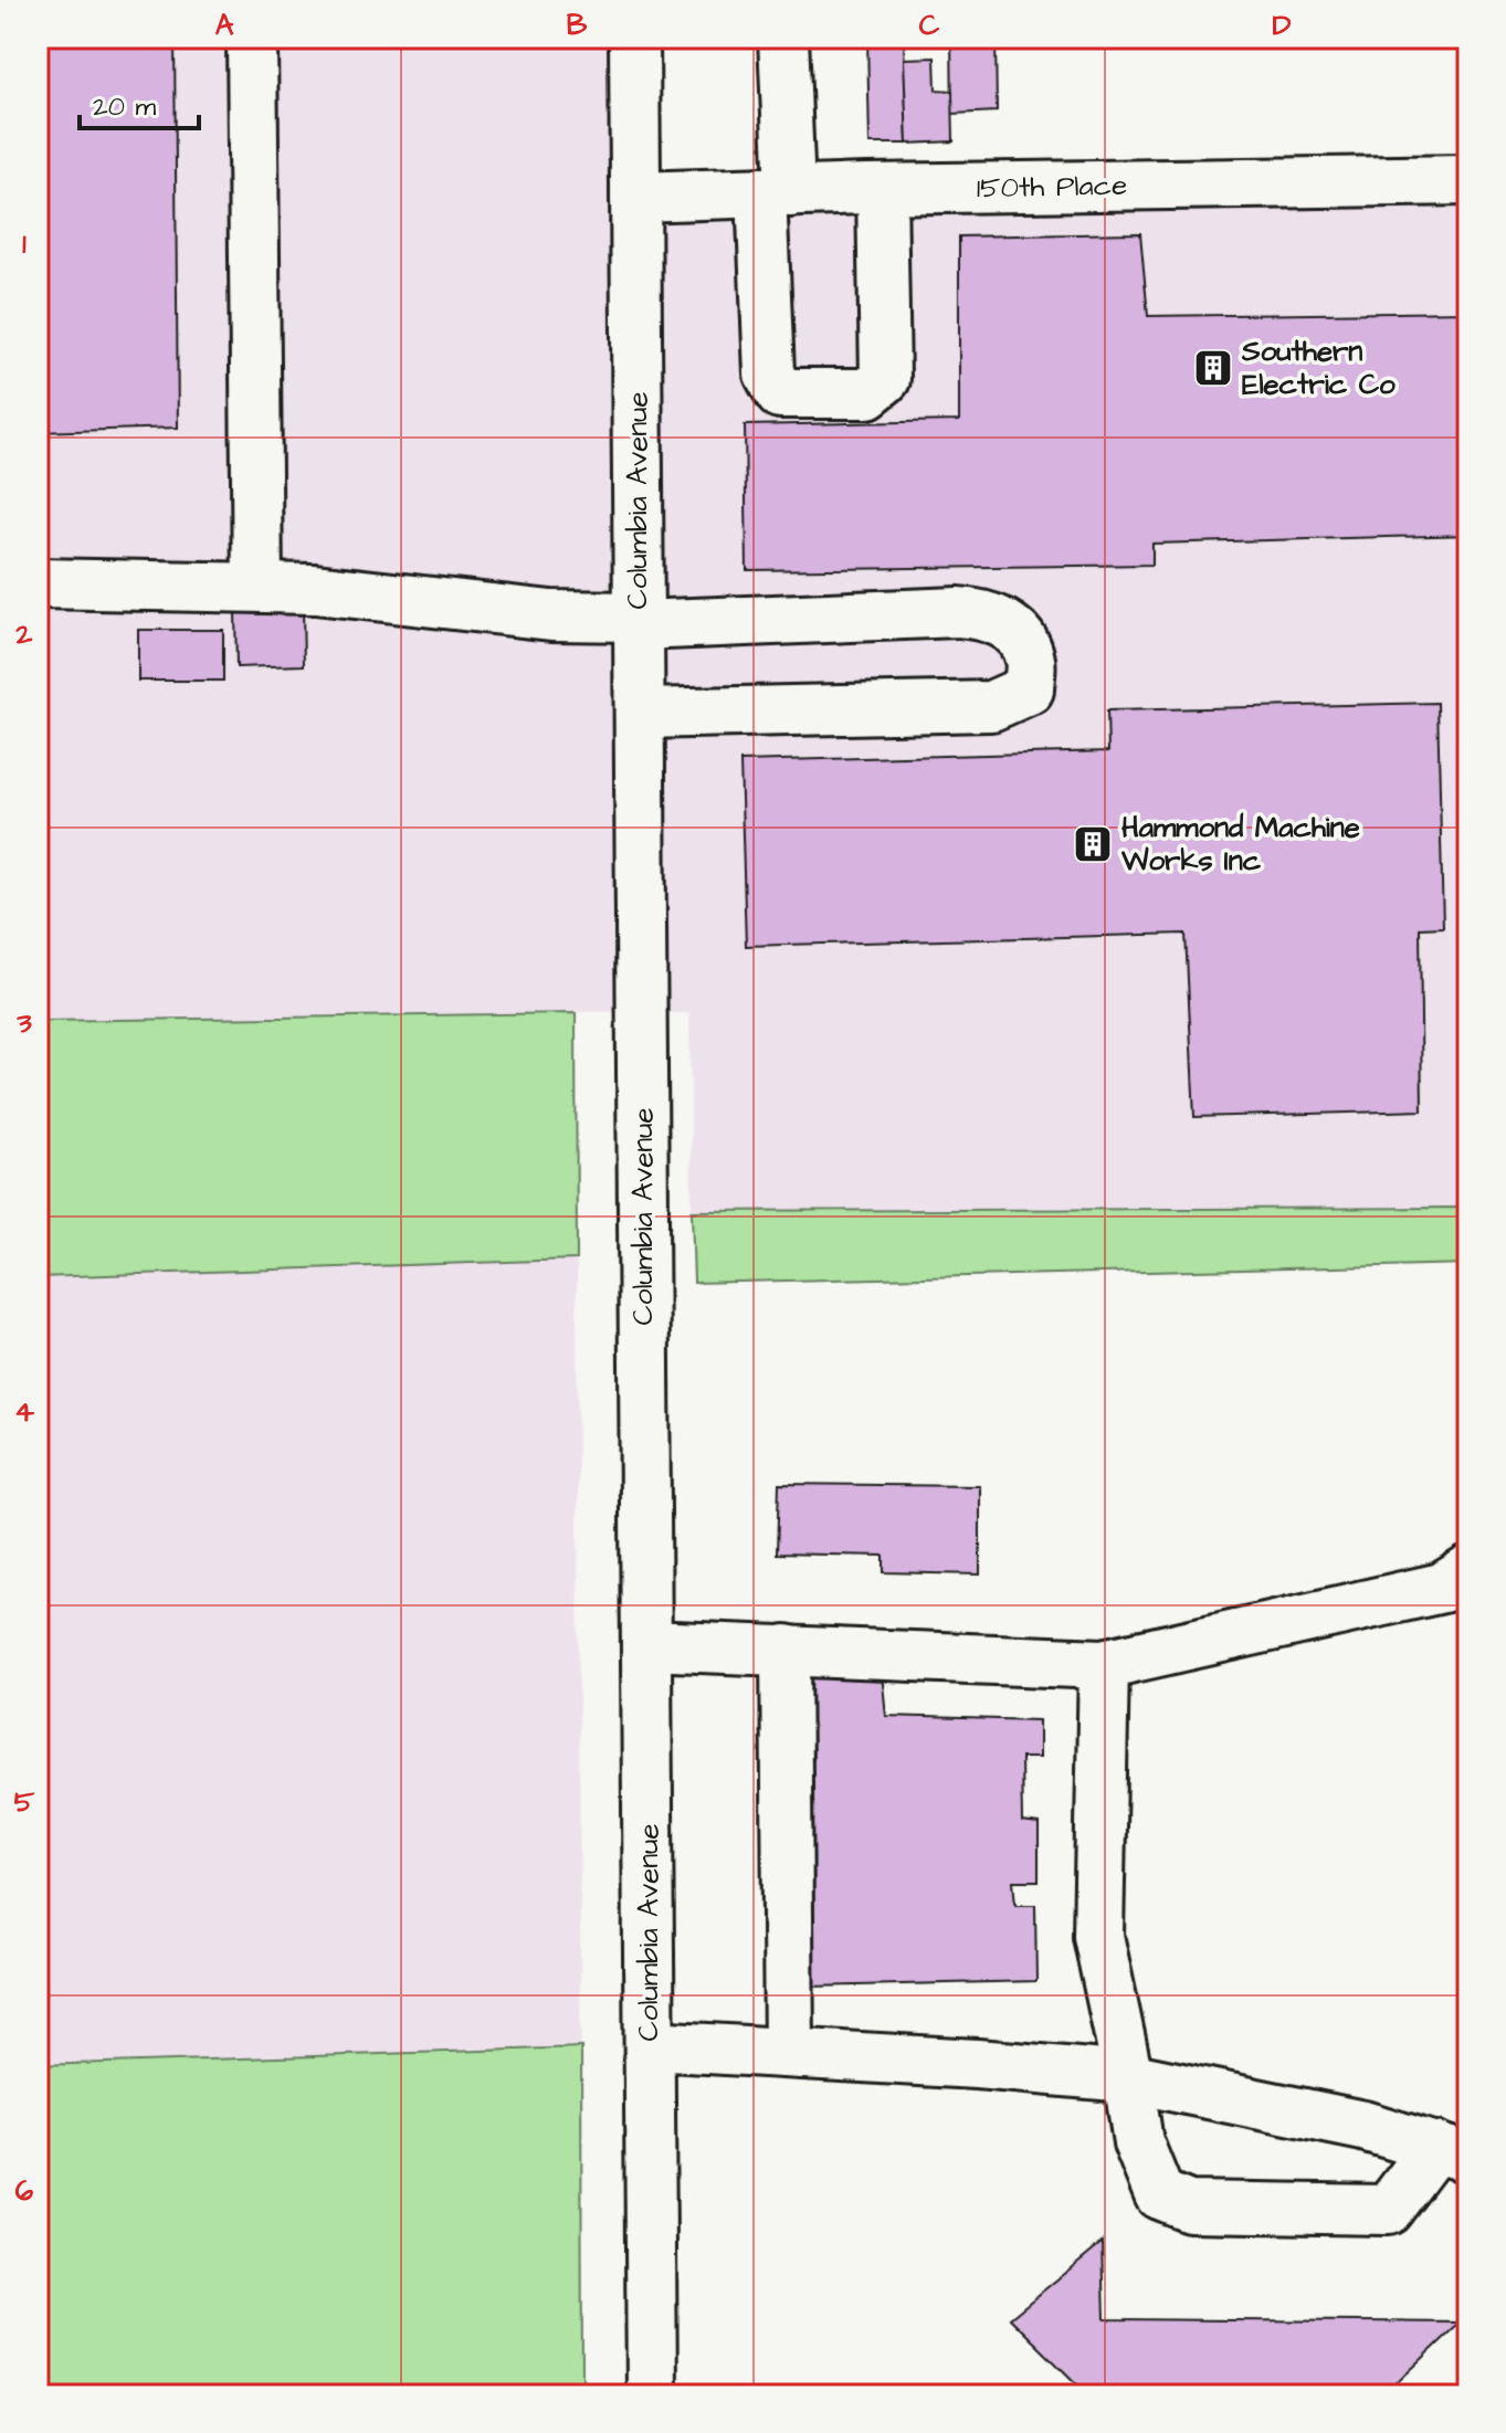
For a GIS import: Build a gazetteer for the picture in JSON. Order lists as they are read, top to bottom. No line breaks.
{"streets":{"street":["150th Place","Columbia Avenue"]},"crossings":[["150th Place","Columbia Avenue"]],"places":{"building":["Southern Electric Co","Hammond Machine Works Inc"]},"scale_bar":"20 m","grid":{"columns":["A","B","C","D"],"rows":["1","2","3","4","5","6"]}}
